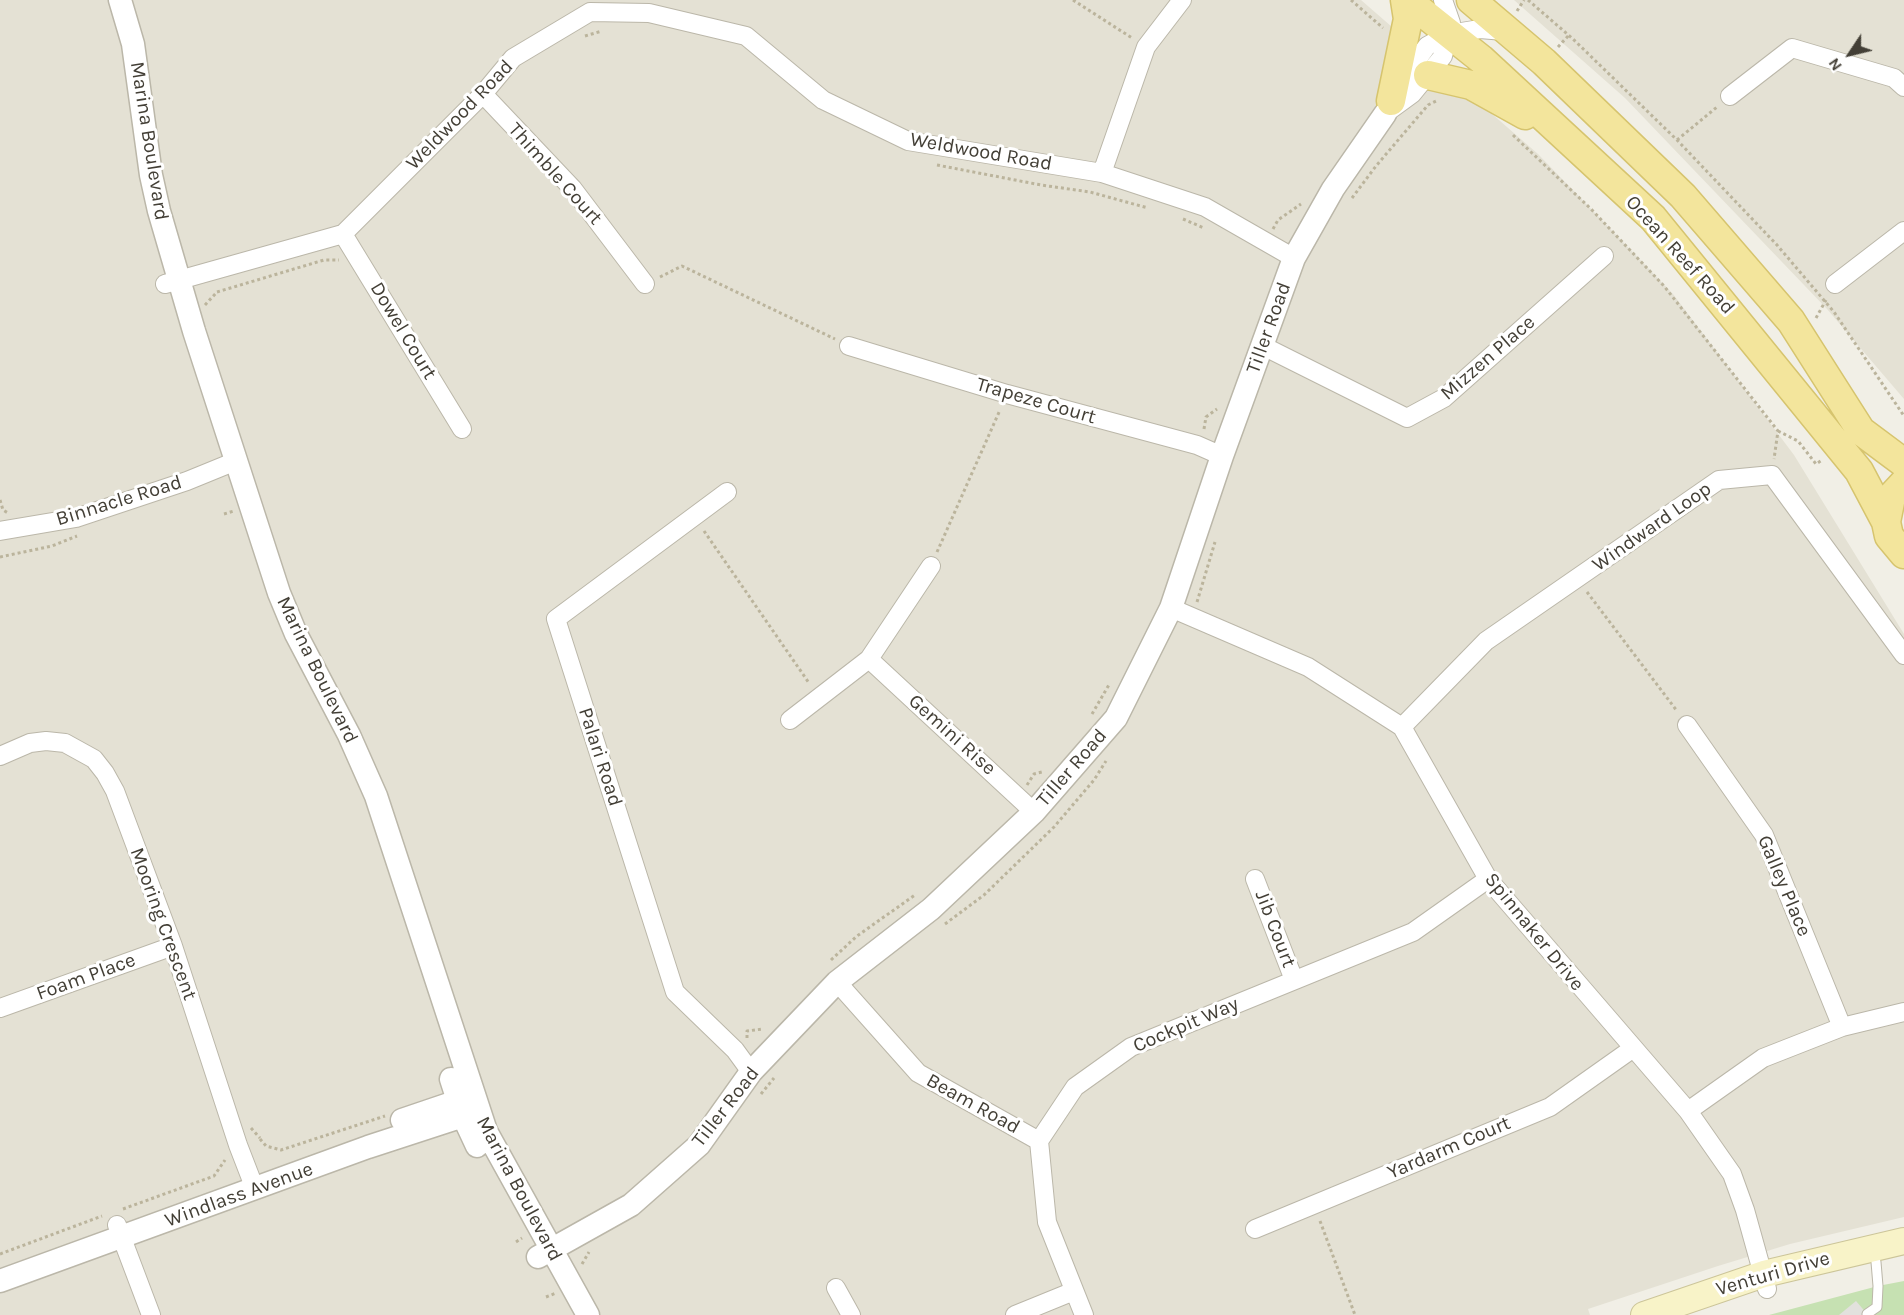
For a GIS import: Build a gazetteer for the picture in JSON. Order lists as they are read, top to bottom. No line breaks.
{"streets":{"main road":["Ocean Reef Road","Venturi Drive"],"street":["Weldwood Road","Marina Boulevard","Thimble Court","Tiller Road","Dowel Court","Mizzen Place","Trapeze Court","Binnacle Road","Windward Loop","Gemini Rise","Palari Road","Galley Place","Mooring Crescent","Jib Court","Spinnaker Drive","Foam Place","Cockpit Way","Beam Road","Yardarm Court","Windlass Avenue"]},"crossings":[["Weldwood Road","Marina Boulevard"],["Weldwood Road","Thimble Court"],["Weldwood Road","Tiller Road"],["Weldwood Road","Dowel Court"],["Marina Boulevard","Tiller Road"],["Marina Boulevard","Binnacle Road"],["Marina Boulevard","Windlass Avenue"],["Ocean Reef Road","Tiller Road"],["Tiller Road","Mizzen Place"],["Tiller Road","Trapeze Court"],["Tiller Road","Gemini Rise"],["Tiller Road","Palari Road"],["Tiller Road","Spinnaker Drive"],["Tiller Road","Beam Road"],["Windward Loop","Spinnaker Drive"],["Mooring Crescent","Foam Place"],["Mooring Crescent","Windlass Avenue"],["Jib Court","Cockpit Way"],["Spinnaker Drive","Cockpit Way"],["Spinnaker Drive","Yardarm Court"],["Spinnaker Drive","Venturi Drive"],["Cockpit Way","Beam Road"]],"north":"bottom left"}
